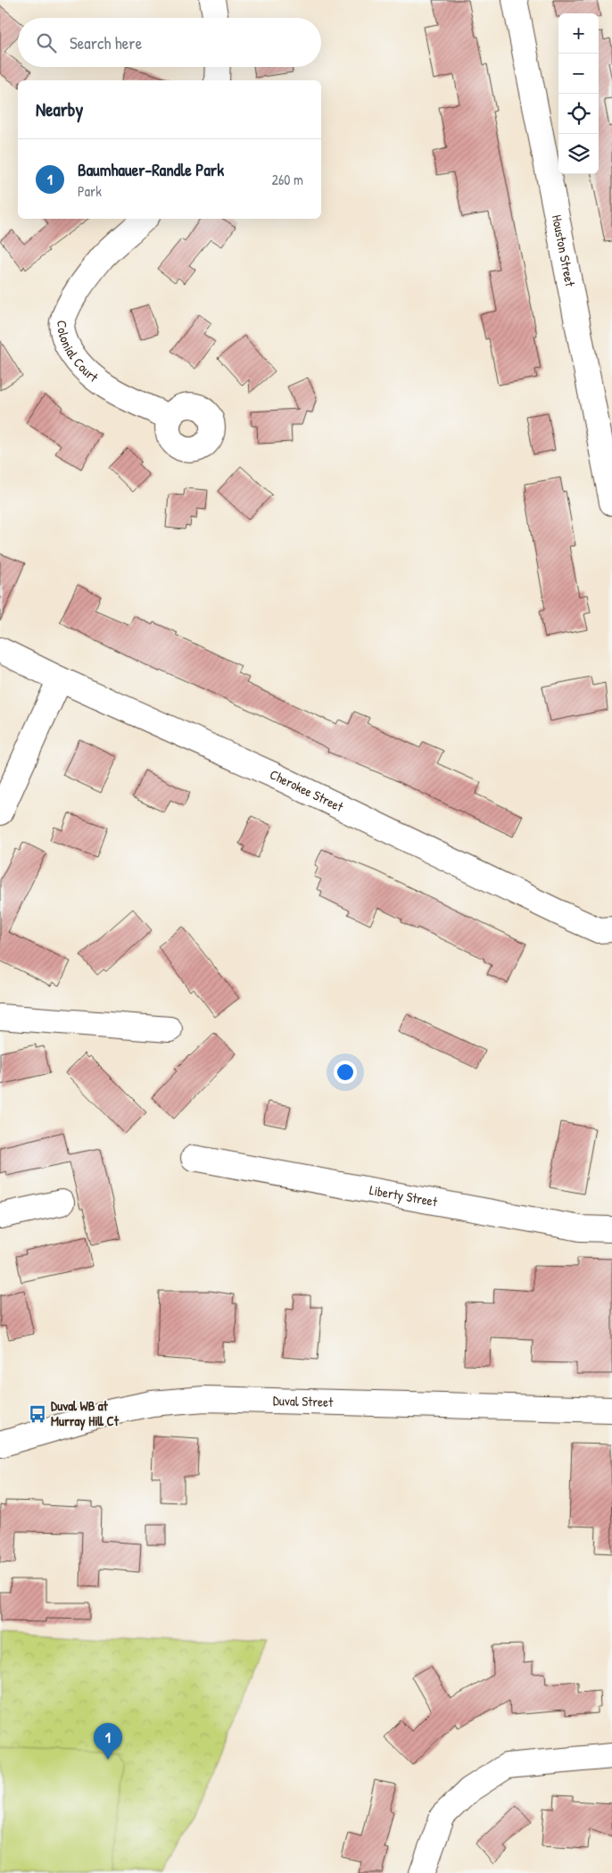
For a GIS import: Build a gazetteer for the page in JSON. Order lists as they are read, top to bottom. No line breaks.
{"streets":{"street":["Houston Street","Colonial Court","Cherokee Street","Liberty Street","Duval Street"]},"places":{"bus stop":["Duval WB at Murray Hill Ct"]},"page":{"map_buttons":["+","−"],"search":"Search here","heading":"Nearby","list":[{"mark":"1","name":"Baumhauer-Randle Park","note":"Park","value":"260 m"}],"pins":"1"}}
